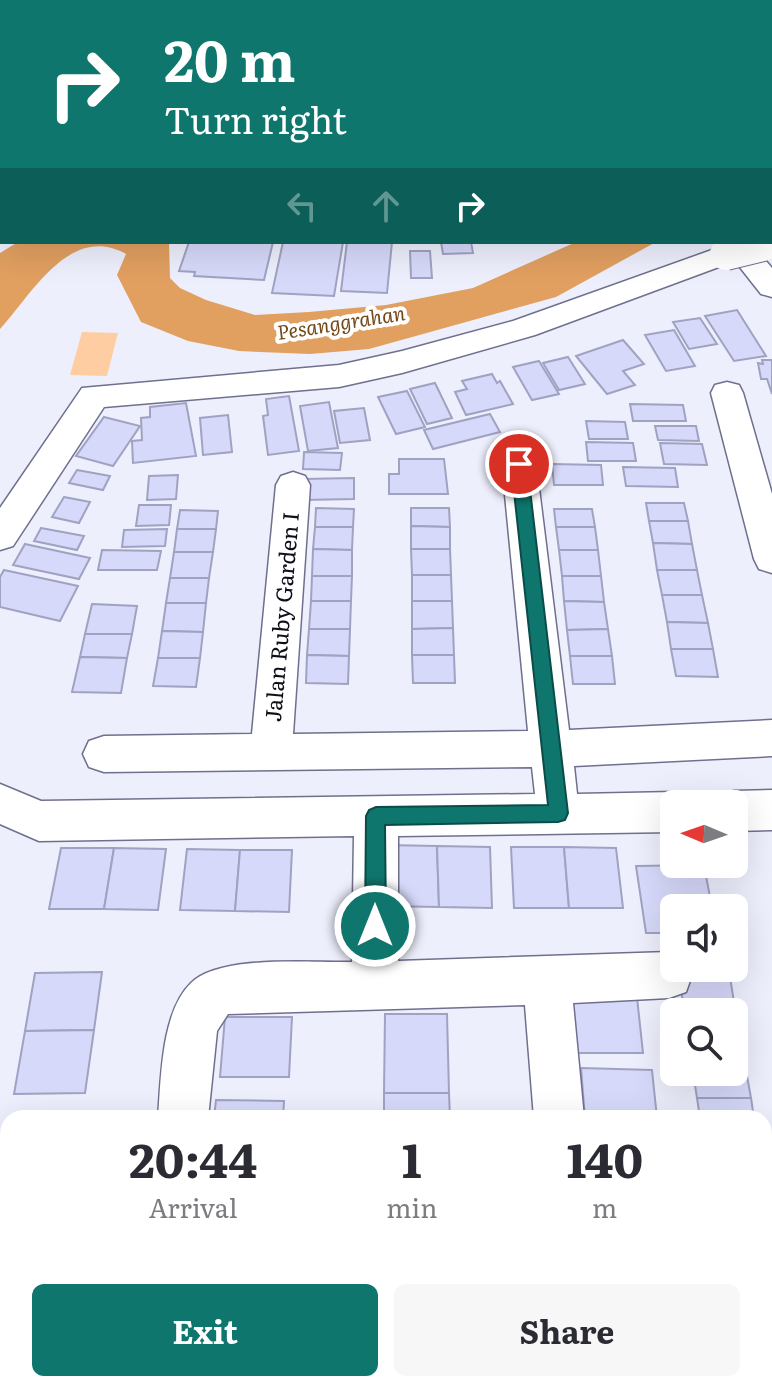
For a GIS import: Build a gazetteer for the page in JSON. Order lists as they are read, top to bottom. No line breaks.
{"streets":{"street":["Jalan Ruby Garden I"]},"water":["Pesanggrahan"],"north":"left","page":{"turn":["20 m","Turn right"],"eta":["20:44","Arrival","1","min","140","m"],"buttons":["Exit","Share"]}}
